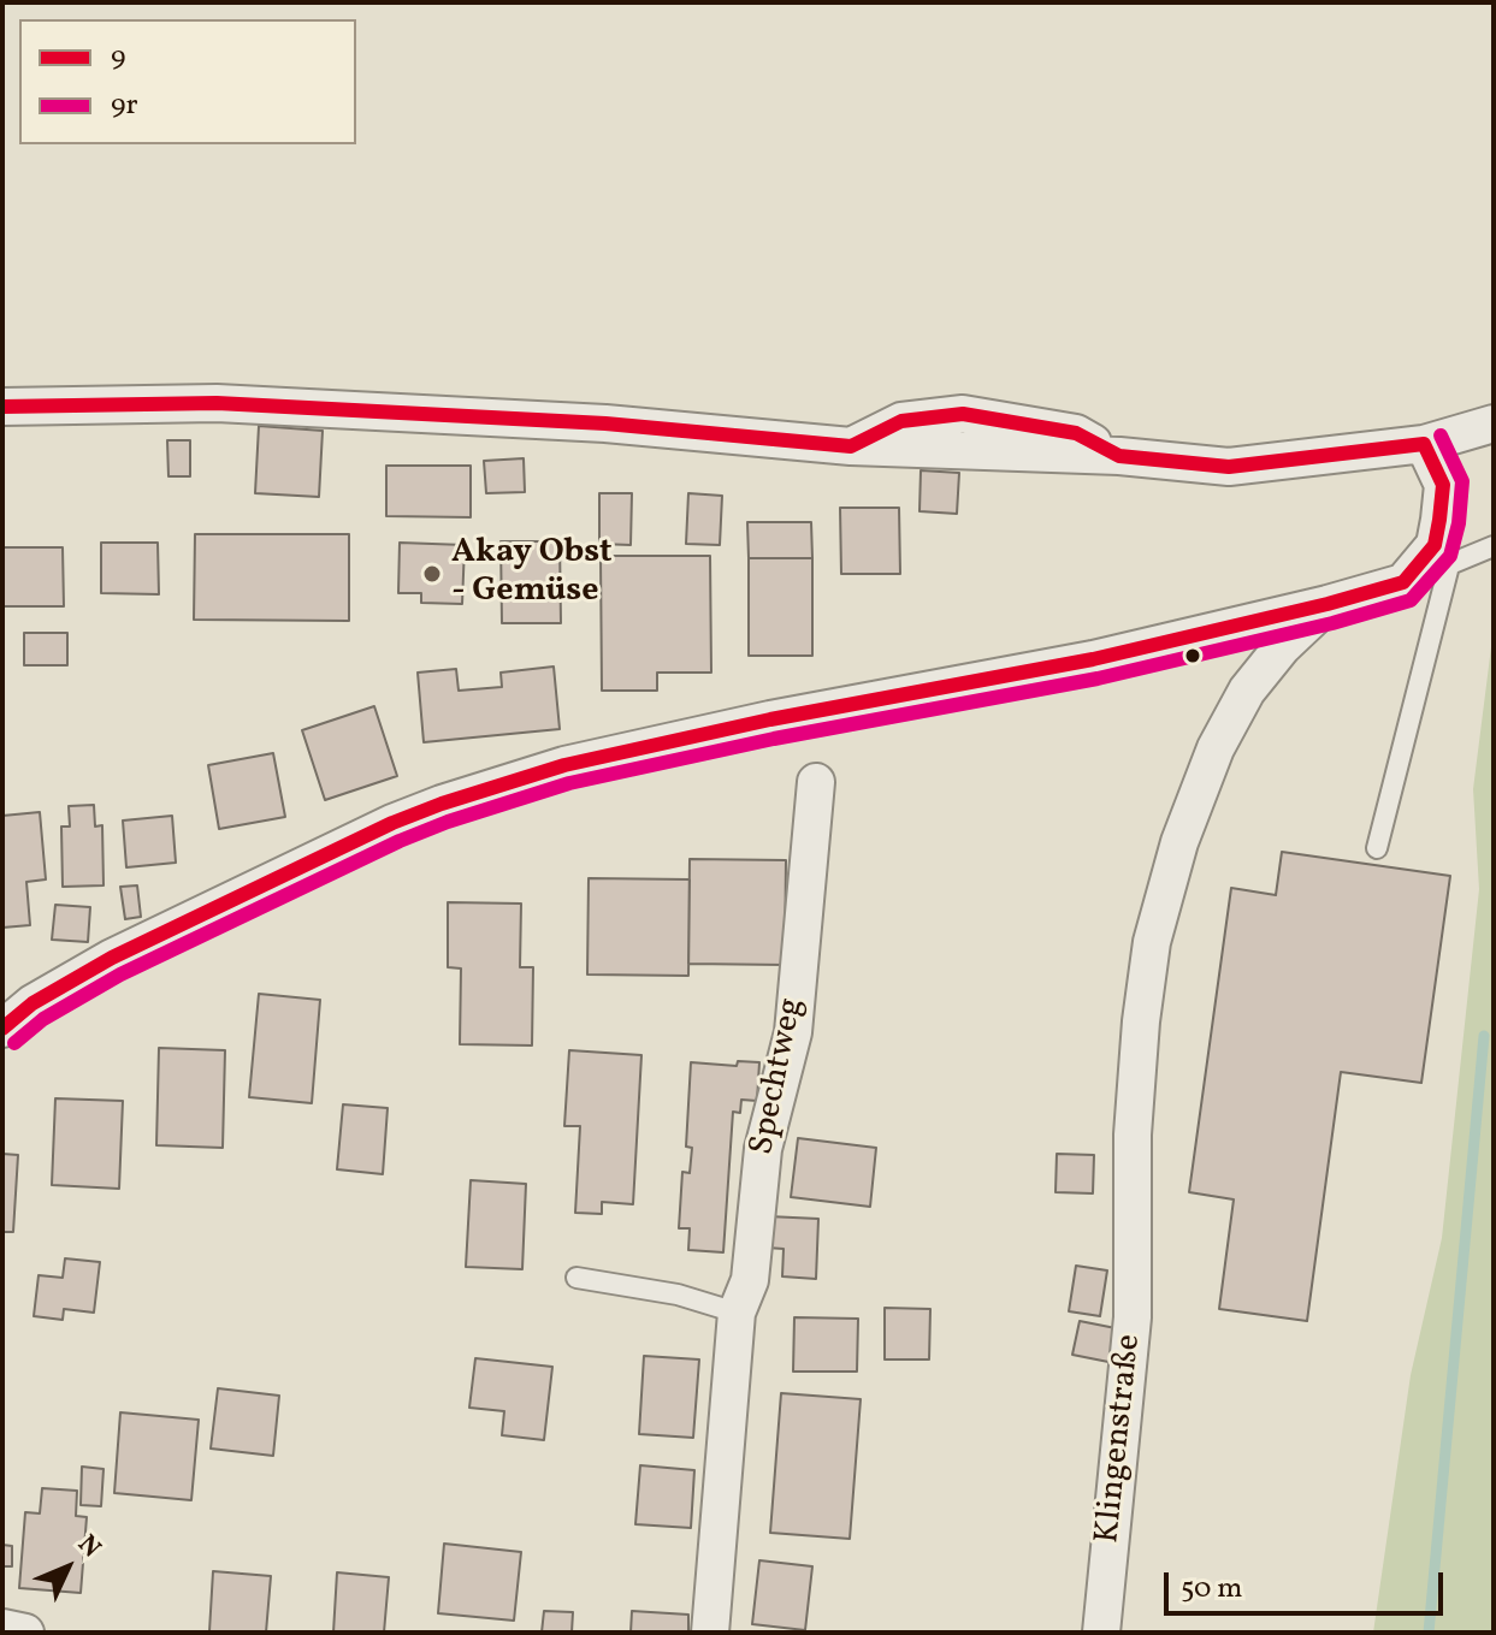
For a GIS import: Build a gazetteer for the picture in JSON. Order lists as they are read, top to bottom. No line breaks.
{"streets":{"street":["Spechtweg","Klingenstraße"]},"places":["Akay Obst - Gemüse"],"lines":["transit line 9","transit line 9r"],"legend":["9","9r"],"scale_bar":"50 m","north":"top right"}
